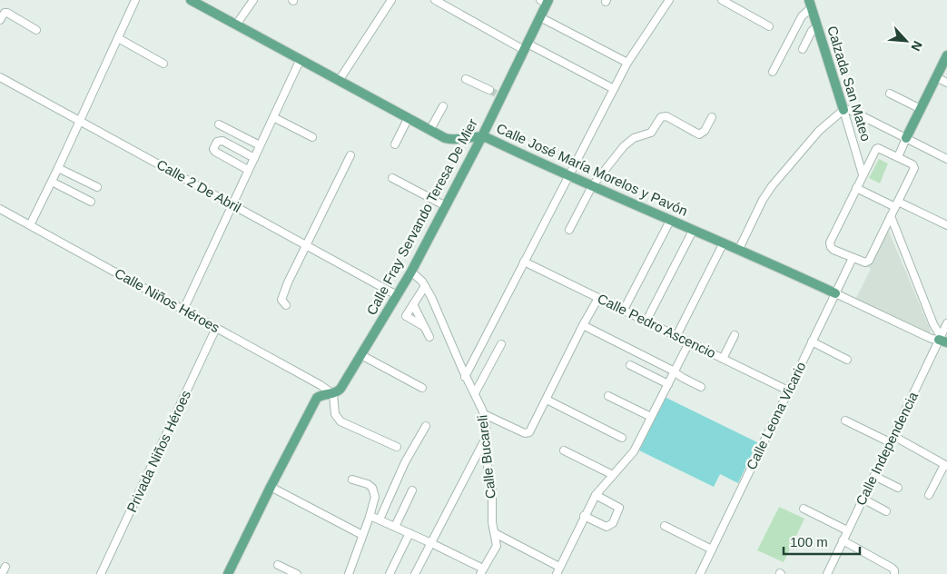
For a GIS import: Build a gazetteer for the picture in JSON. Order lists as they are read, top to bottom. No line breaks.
{"streets":{"main road":["Calzada San Mateo","Calle José María Morelos y Pavón","Calle Fray Servando Teresa De Mier"],"street":["Calle 2 De Abril","Calle Niños Héroes","Calle Pedro Ascencio","Calle Leona Vicario","Calle Independencia","Privada Niños Héroes","Calle Bucareli"]},"crossings":[["Calle José María Morelos y Pavón","Calle Fray Servando Teresa De Mier"],["Calle José María Morelos y Pavón","Calle Leona Vicario"],["Calle José María Morelos y Pavón","Calle Independencia"],["Calle 2 De Abril","Calle Fray Servando Teresa De Mier"],["Calle Fray Servando Teresa De Mier","Calle Niños Héroes"],["Calle Fray Servando Teresa De Mier","Calle Bucareli"],["Calle Niños Héroes","Privada Niños Héroes"],["Calle Pedro Ascencio","Calle Leona Vicario"]],"scale_bar":"100 m","north":"bottom right"}
